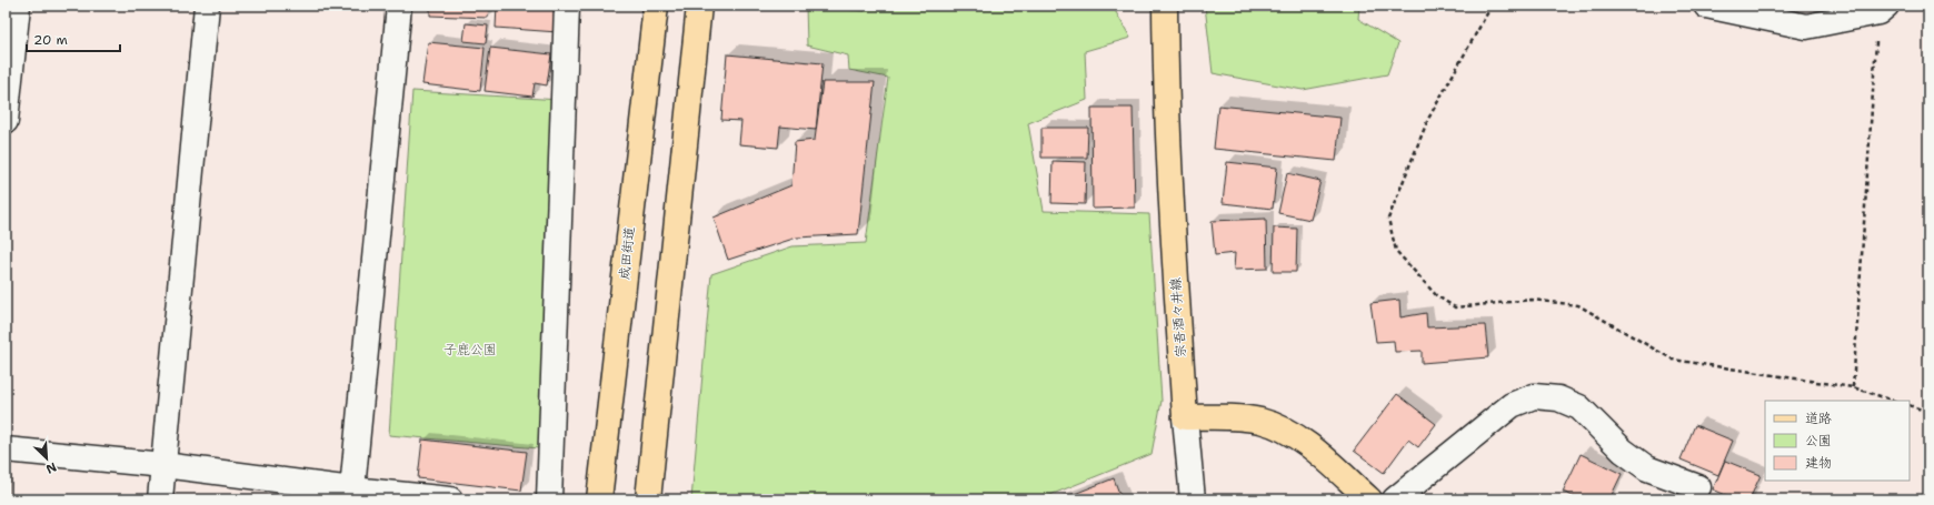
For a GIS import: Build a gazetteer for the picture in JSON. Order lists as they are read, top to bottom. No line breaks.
{"streets":{"main road":["成田街道","宗吾酒々井線"]},"parks":["子鹿公園"],"legend":["道路","公園","建物"],"scale_bar":"20 m","north":"bottom right"}
